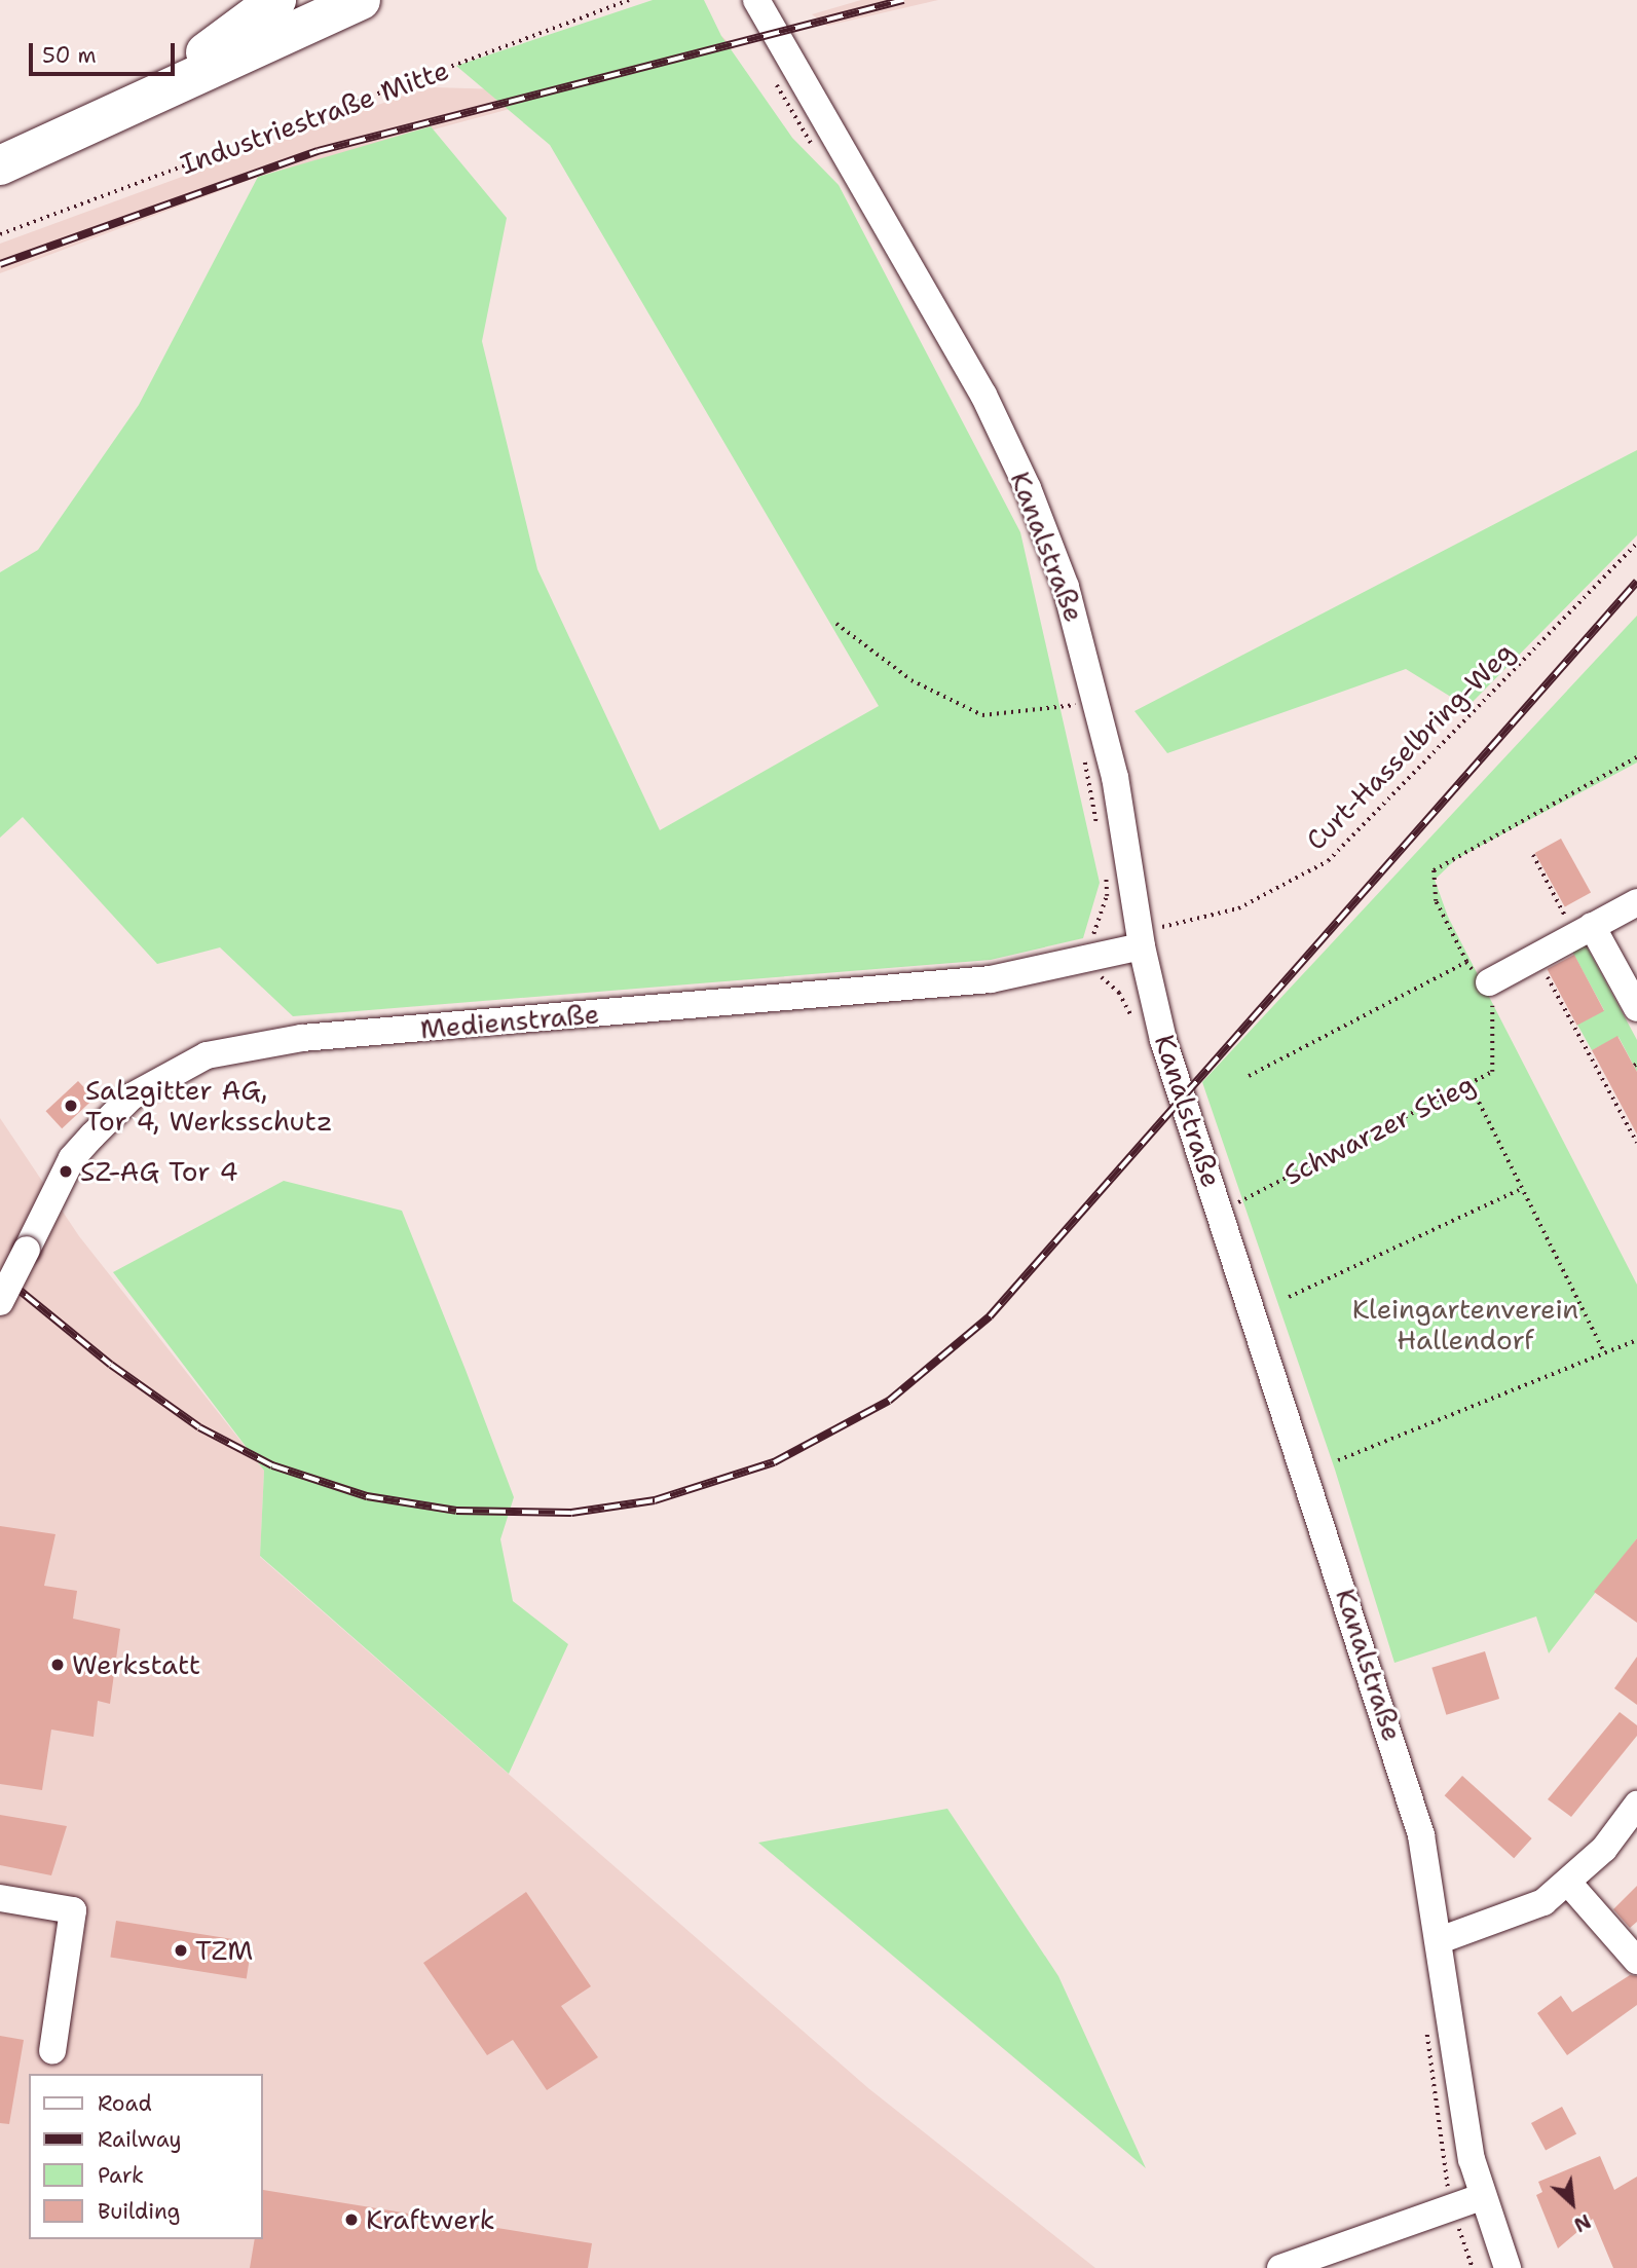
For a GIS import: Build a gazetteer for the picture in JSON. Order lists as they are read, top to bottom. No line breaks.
{"streets":{"street":["Kanalstraße","Medienstraße"],"path":["Industriestraße Mitte","Curt-Hasselbring-Weg","Schwarzer Stieg"]},"crossings":[["Kanalstraße","Curt-Hasselbring-Weg"],["Kanalstraße","Medienstraße"],["Kanalstraße","Schwarzer Stieg"],["Curt-Hasselbring-Weg","Medienstraße"]],"parks":["Kleingartenverein Hallendorf"],"places":["Salzgitter AG, Tor 4, Werksschutz","SZ-AG Tor 4","Werkstatt","TZM","Kraftwerk"],"legend":["Road","Railway","Park","Building"],"scale_bar":"50 m","north":"bottom right"}
